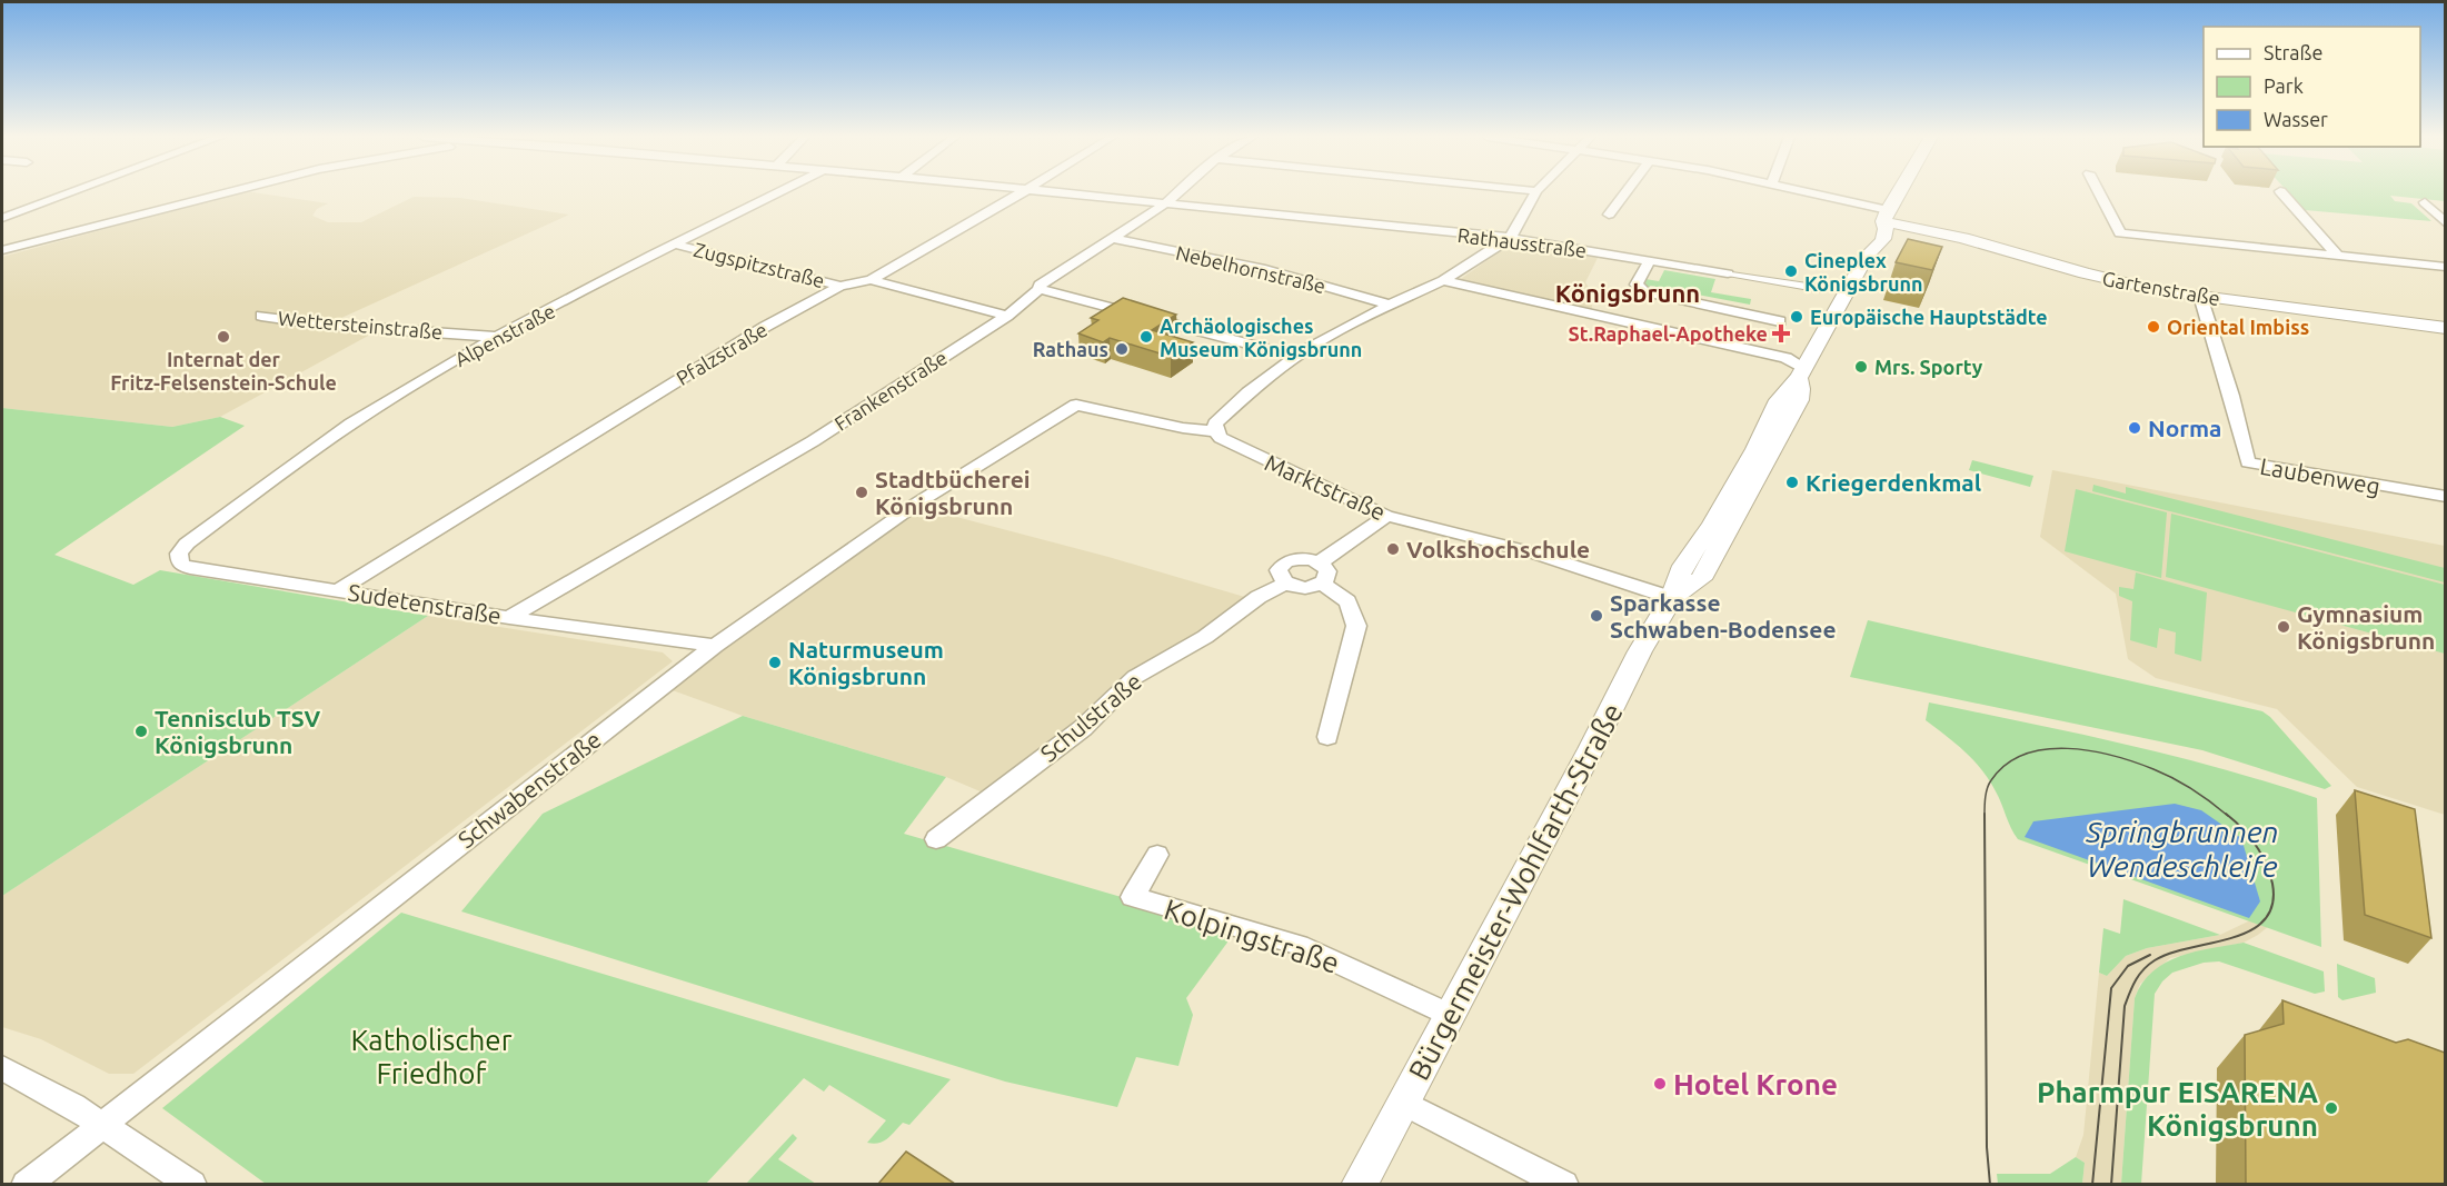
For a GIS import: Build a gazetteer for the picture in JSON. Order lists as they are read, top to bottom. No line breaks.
{"streets":{"street":["Rathausstraße","Zugspitzstraße","Nebelhornstraße","Gartenstraße","Wettersteinstraße","Alpenstraße","Pfalzstraße","Frankenstraße","Laubenweg","Marktstraße","Sudetenstraße","Schulstraße","Schwabenstraße","Bürgermeister-Wohlfarth-Straße","Kolpingstraße"]},"crossings":[["Rathausstraße","Frankenstraße"],["Zugspitzstraße","Alpenstraße"],["Zugspitzstraße","Pfalzstraße"],["Nebelhornstraße","Frankenstraße"],["Gartenstraße","Laubenweg"],["Gartenstraße","Bürgermeister-Wohlfarth-Straße"],["Wettersteinstraße","Alpenstraße"],["Alpenstraße","Sudetenstraße"],["Pfalzstraße","Sudetenstraße"],["Frankenstraße","Sudetenstraße"],["Marktstraße","Schwabenstraße"],["Marktstraße","Bürgermeister-Wohlfarth-Straße"],["Sudetenstraße","Schwabenstraße"],["Bürgermeister-Wohlfarth-Straße","Kolpingstraße"]],"districts":["Königsbrunn"],"water":["Springbrunnen Wendeschleife"],"parks":["Katholischer Friedhof"],"places":{"other":["Cineplex Königsbrunn","Europäische Hauptstädte","Oriental Imbiss","Internat der Fritz-Felsenstein-Schule","Archäologisches Museum Königsbrunn","Rathaus","Mrs. Sporty","Norma","Kriegerdenkmal","Stadtbücherei Königsbrunn","Volkshochschule","Sparkasse Schwaben-Bodensee","Gymnasium Königsbrunn","Naturmuseum Königsbrunn","Tennisclub TSV Königsbrunn","Hotel Krone","Pharmpur EISARENA Königsbrunn"],"health":["St.Raphael-Apotheke"]},"legend":["Straße","Park","Wasser"]}
